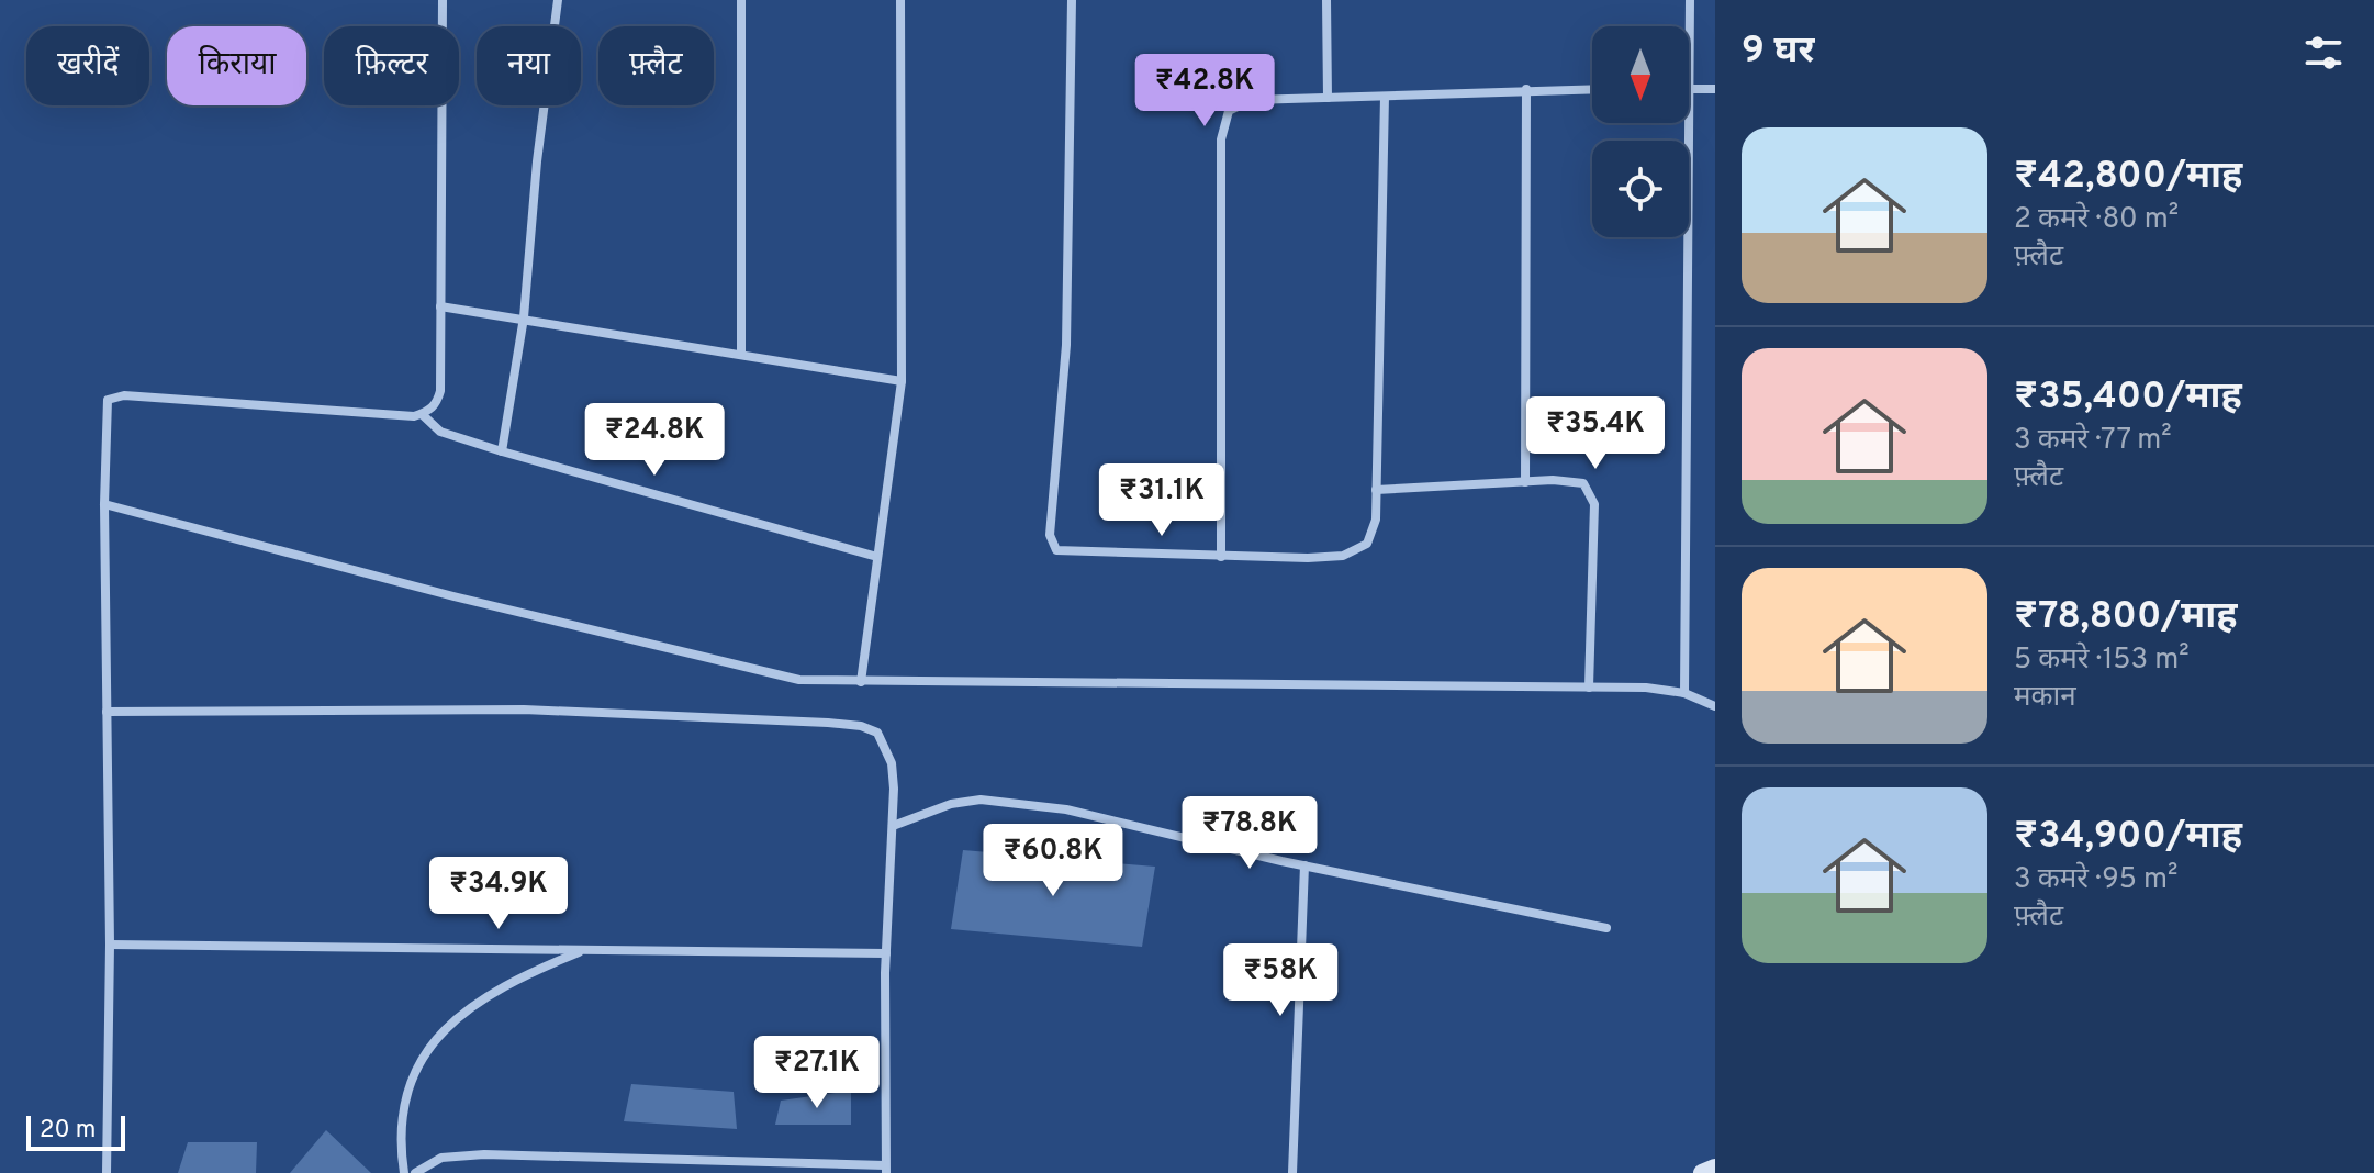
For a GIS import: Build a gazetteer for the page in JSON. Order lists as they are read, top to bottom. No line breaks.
{"scale_bar":"20 m","north":"bottom","page":{"heading":"9 घर","chip":["खरीदें","किराया","फ़िल्टर","नया","फ़्लैट"],"price":["₹42.8K","₹35.4K","₹24.8K","₹31.1K","₹78.8K","₹60.8K","₹34.9K","₹58K","₹27.1K"],"list":[{"name":"₹42,800/माह","note":"2 कमरे · 80 m² · फ़्लैट"},{"name":"₹35,400/माह","note":"3 कमरे · 77 m² · फ़्लैट"},{"name":"₹78,800/माह","note":"5 कमरे · 153 m² · मकान"},{"name":"₹34,900/माह","note":"3 कमरे · 95 m² · फ़्लैट"}],"scale":"20 m"}}
